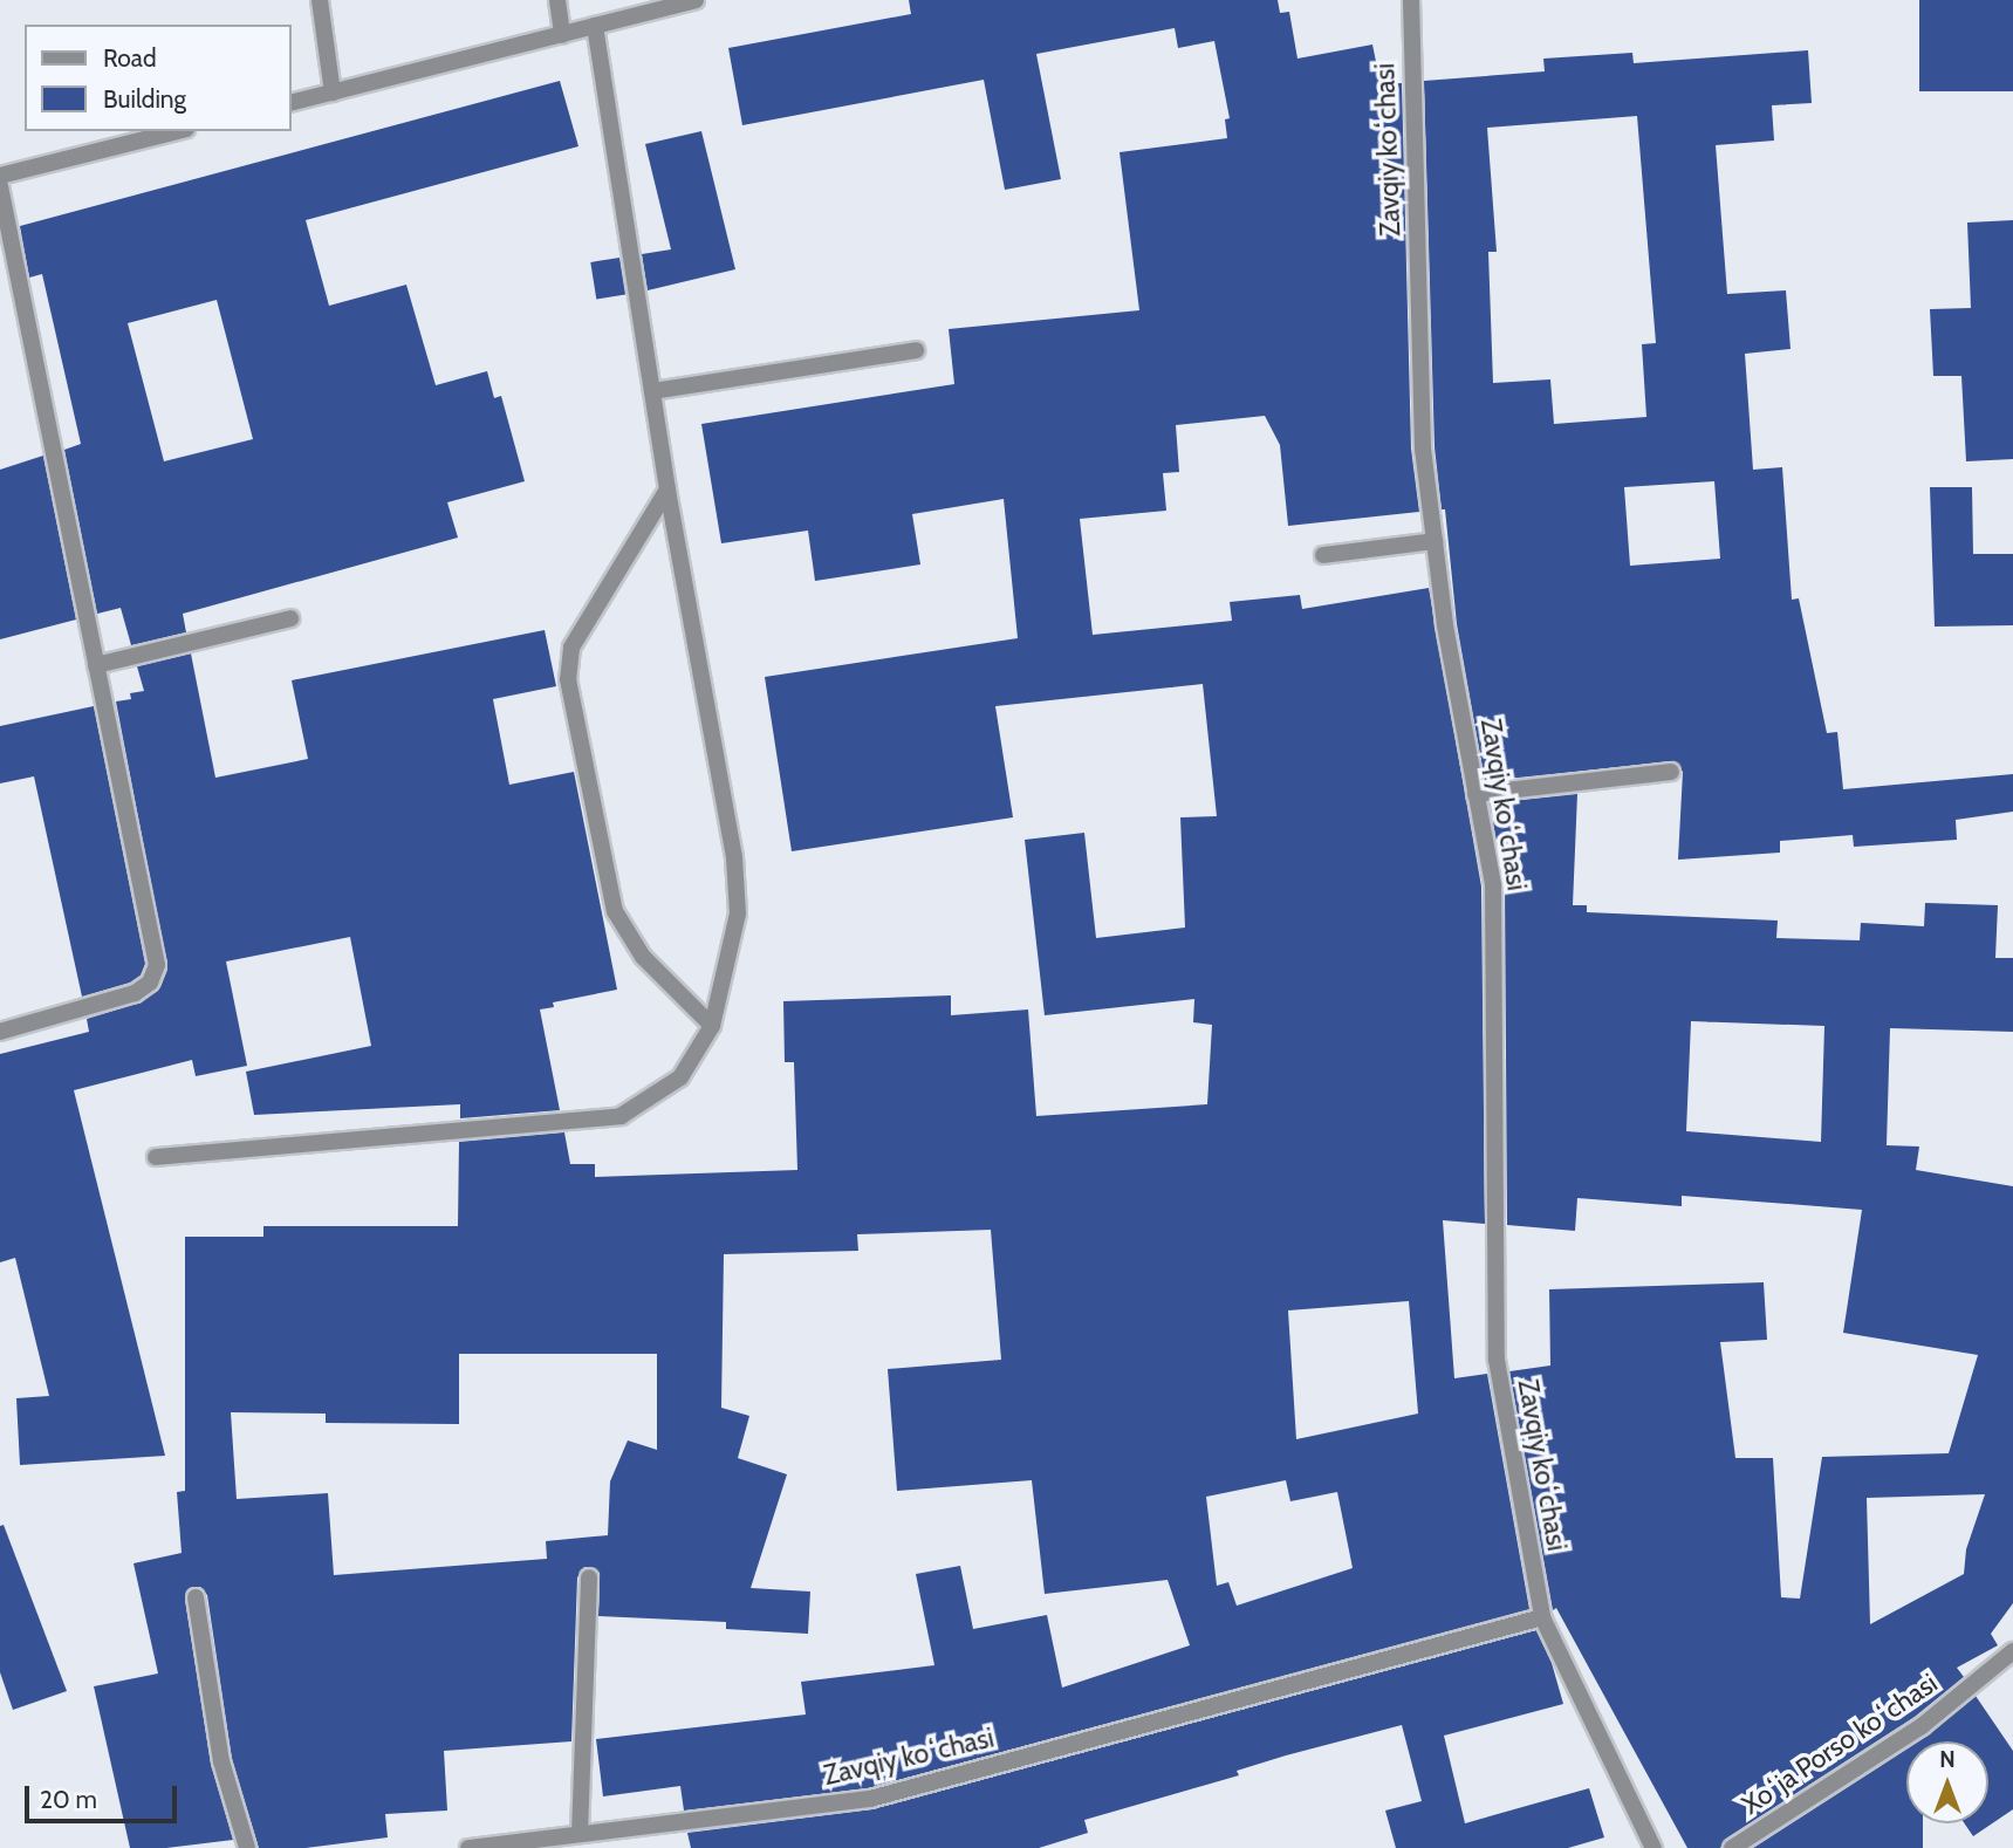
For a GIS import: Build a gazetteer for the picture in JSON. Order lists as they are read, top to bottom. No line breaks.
{"streets":{"street":["Zavqiy koʻchasi","Xoʻja Porso koʻchasi"]},"legend":["Road","Building"],"scale_bar":"20 m","north":"top"}
